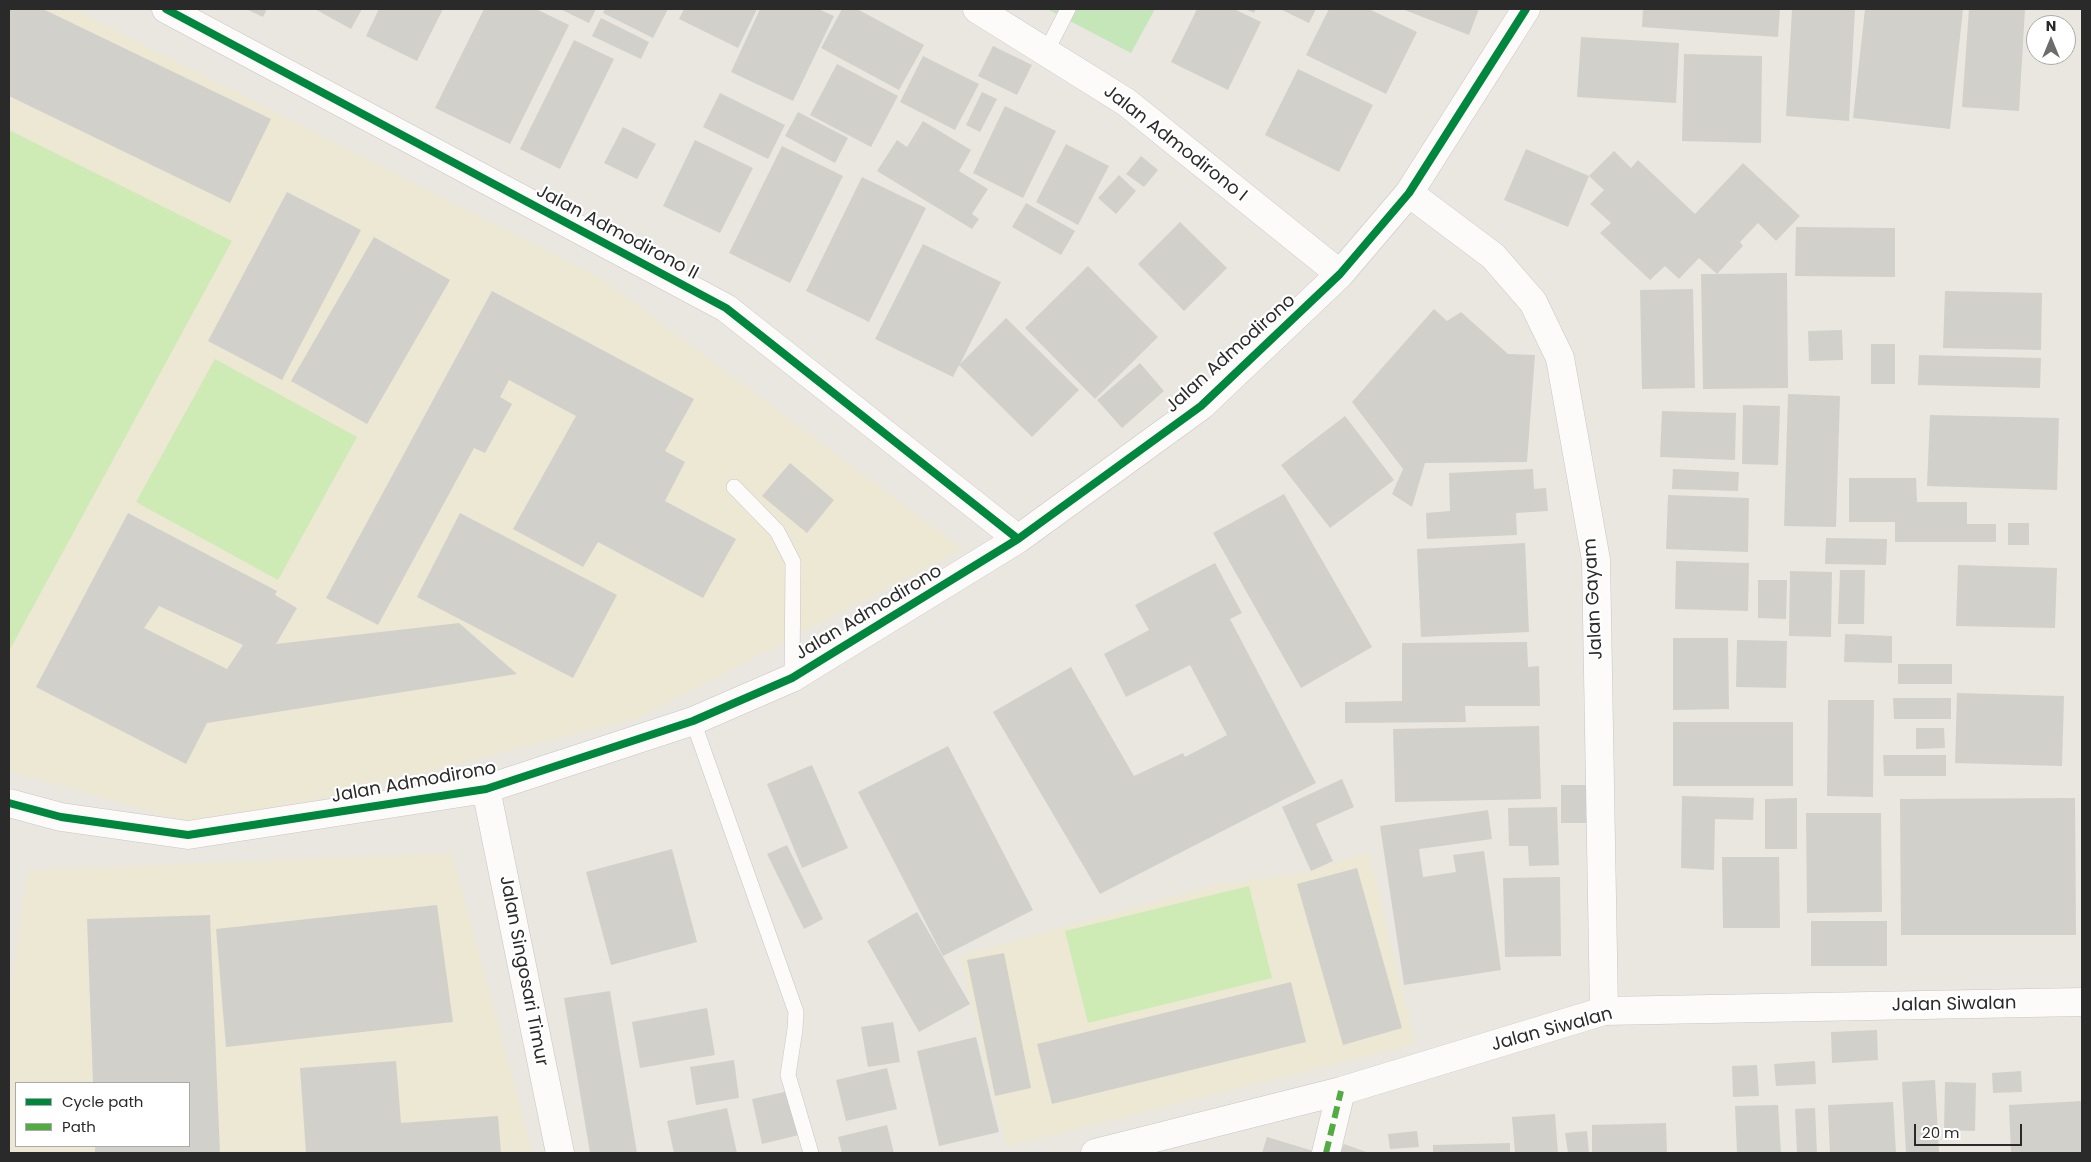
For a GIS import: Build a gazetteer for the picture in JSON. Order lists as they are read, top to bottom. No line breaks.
{"streets":{"street":["Jalan Admodirono I","Jalan Admodirono II","Jalan Admodirono","Jalan Gayam","Jalan Singosari Timur","Jalan Siwalan"]},"crossings":[["Jalan Admodirono I","Jalan Admodirono"],["Jalan Admodirono II","Jalan Admodirono"],["Jalan Admodirono","Jalan Gayam"],["Jalan Admodirono","Jalan Singosari Timur"],["Jalan Gayam","Jalan Siwalan"]],"legend":["Cycle path","Path"],"scale_bar":"20 m","north":"top"}
